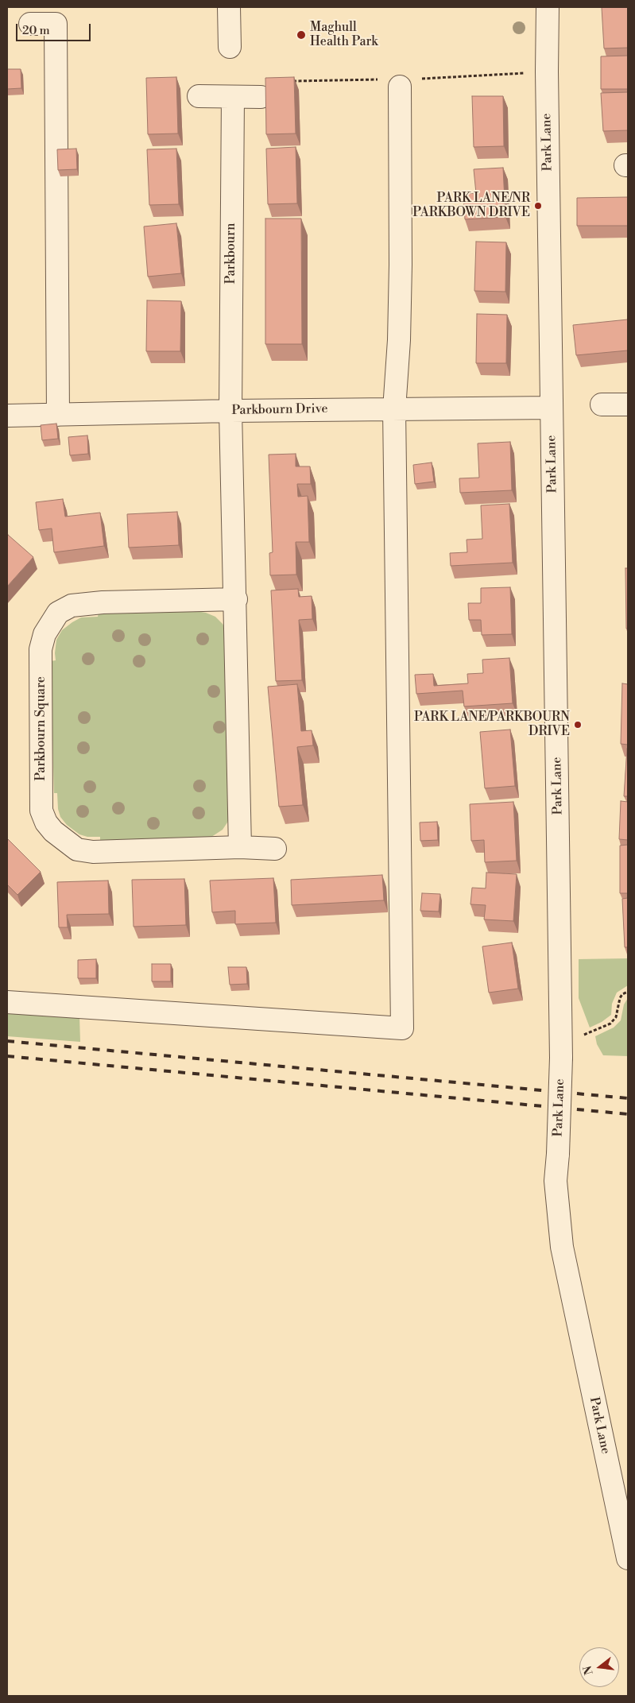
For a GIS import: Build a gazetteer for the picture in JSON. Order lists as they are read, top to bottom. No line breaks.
{"streets":{"street":["Park Lane","Parkbourn","Parkbourn Drive","Parkbourn Square"]},"crossings":[["Park Lane","Parkbourn Drive"],["Parkbourn","Parkbourn Drive"]],"places":["Maghull Health Park","PARK LANE/NR PARKBOWN DRIVE","PARK LANE/PARKBOURN DRIVE"],"scale_bar":"20 m","north":"left"}
